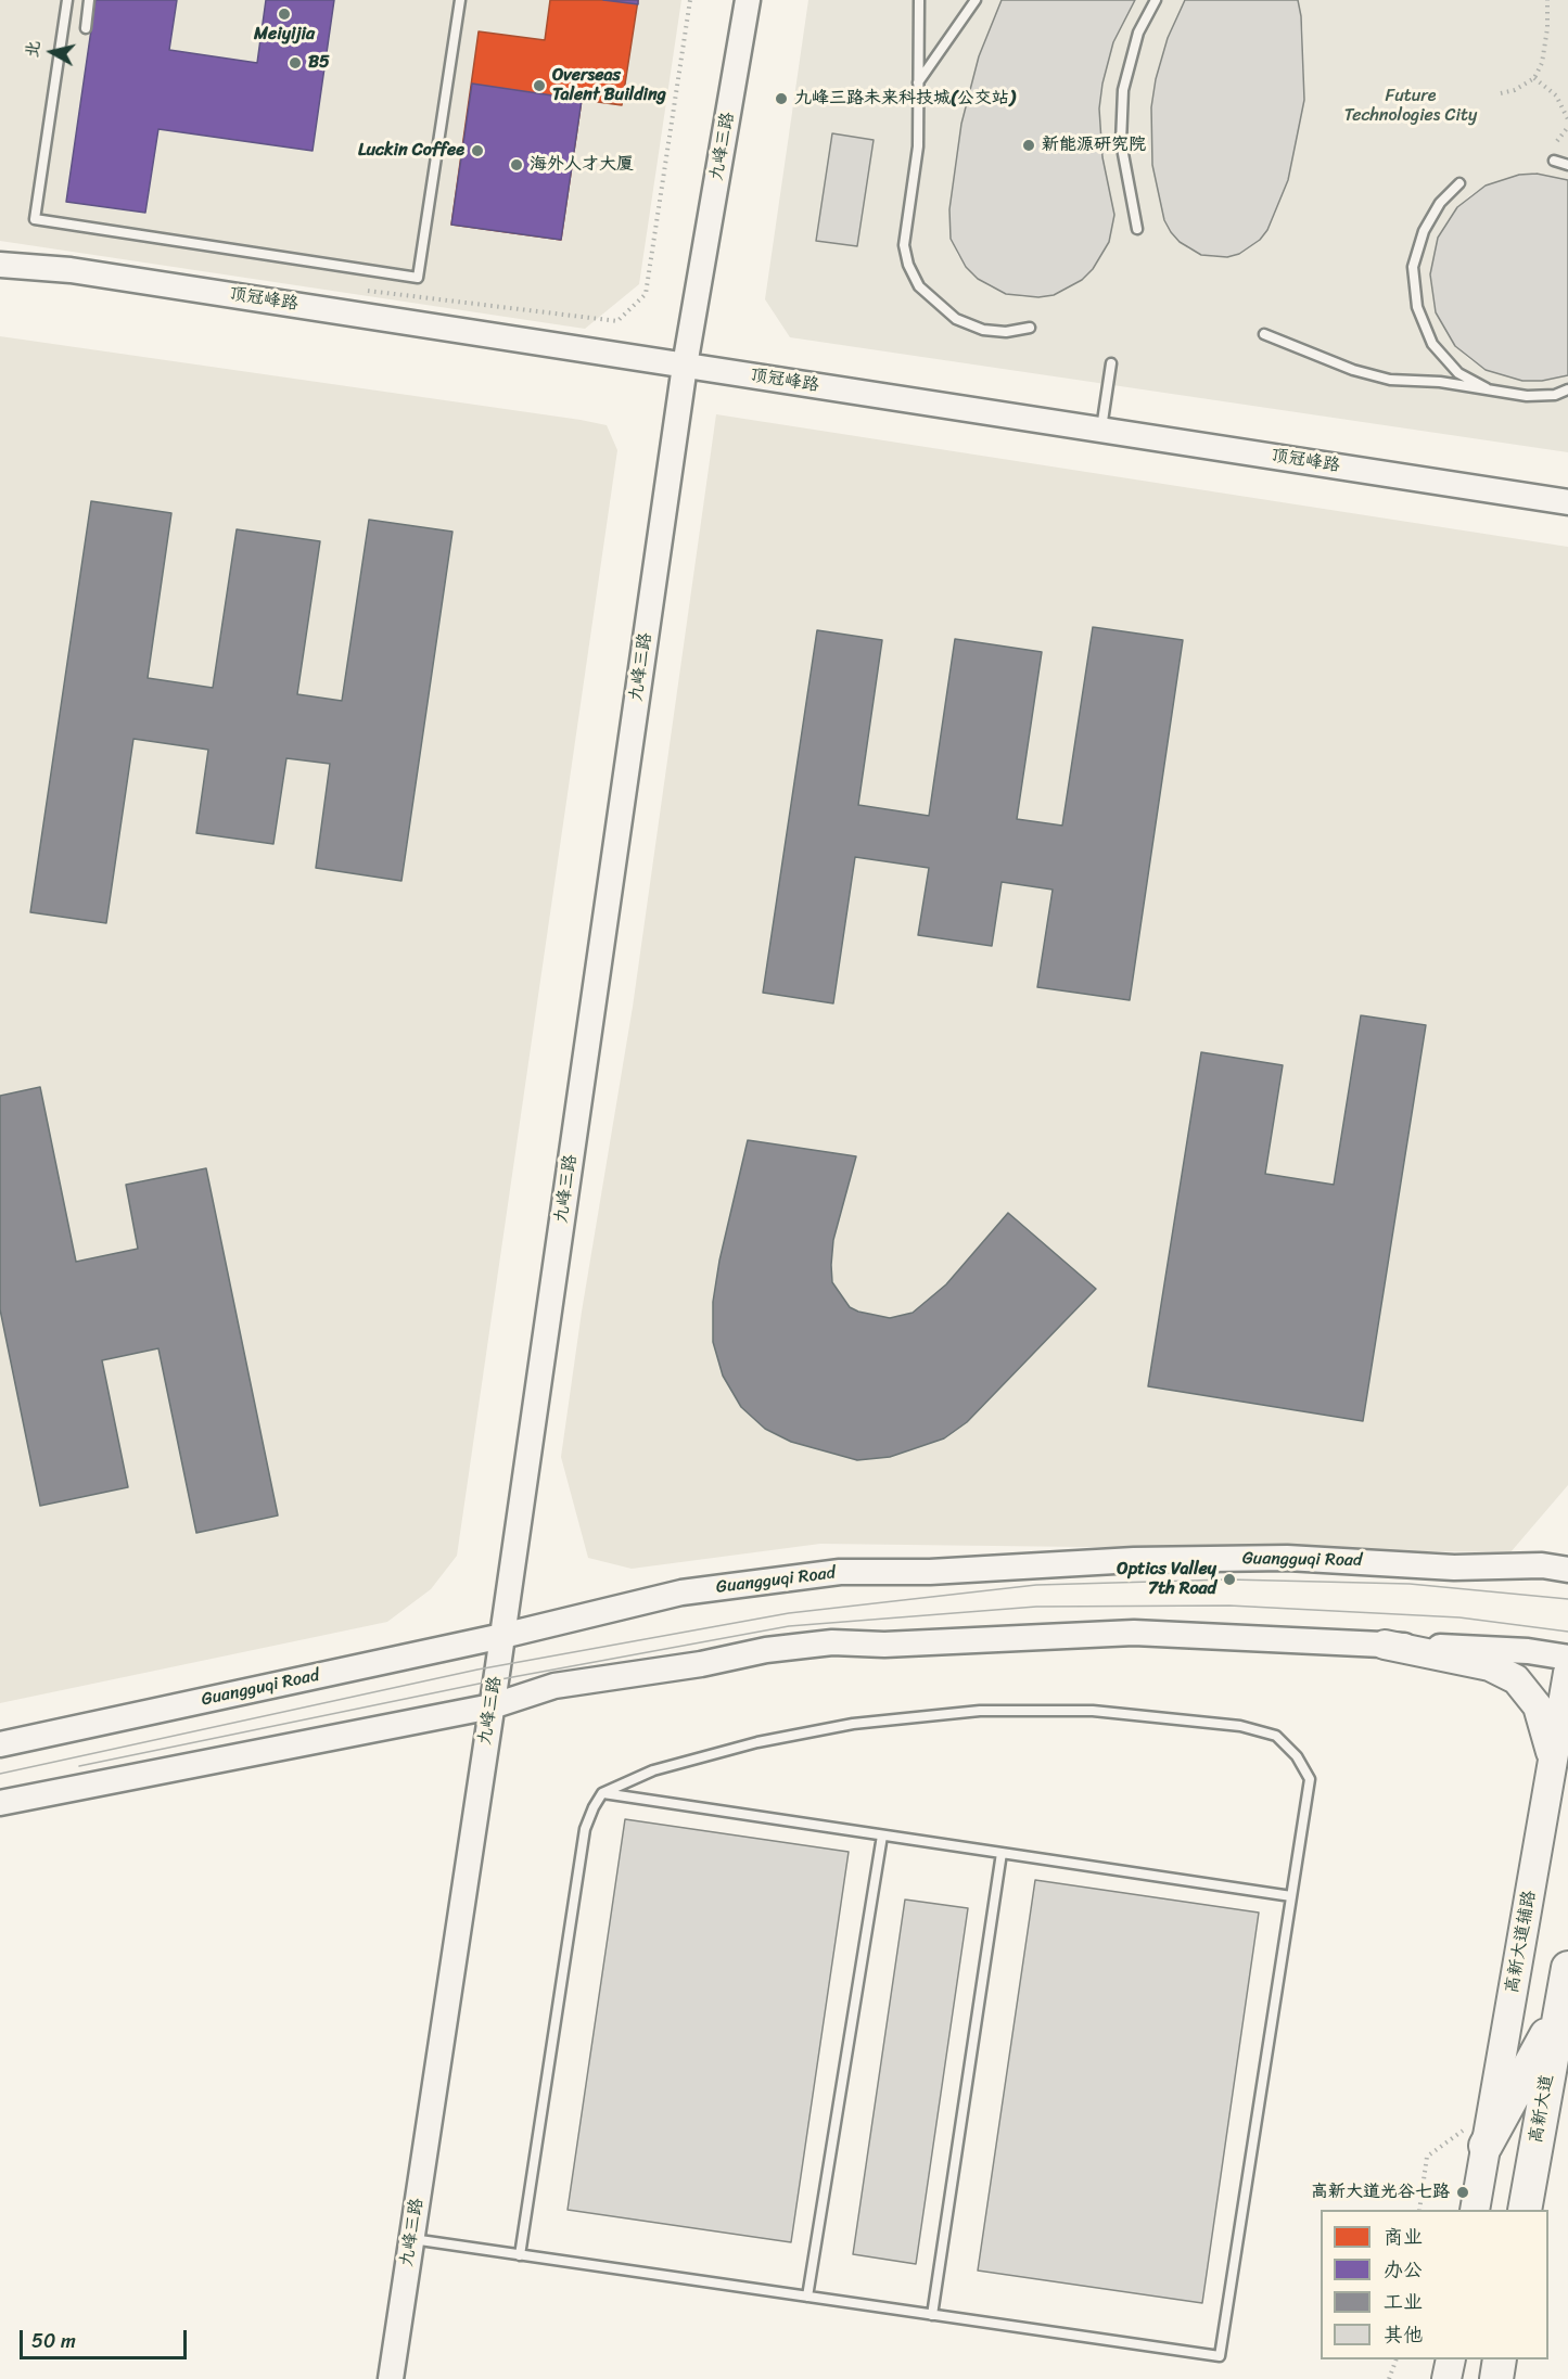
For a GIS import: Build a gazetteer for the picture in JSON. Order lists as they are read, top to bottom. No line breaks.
{"streets":{"highway":["高新大道"],"main road":["高新大道辅路"],"street":["九峰三路","顶冠峰路","Guangguqi Road"]},"crossings":[["九峰三路","顶冠峰路"],["九峰三路","Guangguqi Road"]],"parks":["Future Technologies City"],"places":["Meiyijia","B5","Overseas Talent Building","九峰三路未来科技城(公交站)","新能源研究院","Luckin Coffee","海外人才大厦","Optics Valley 7th Road","高新大道光谷七路"],"legend":["商业","办公","工业","其他"],"scale_bar":"50 m","north":"left"}
